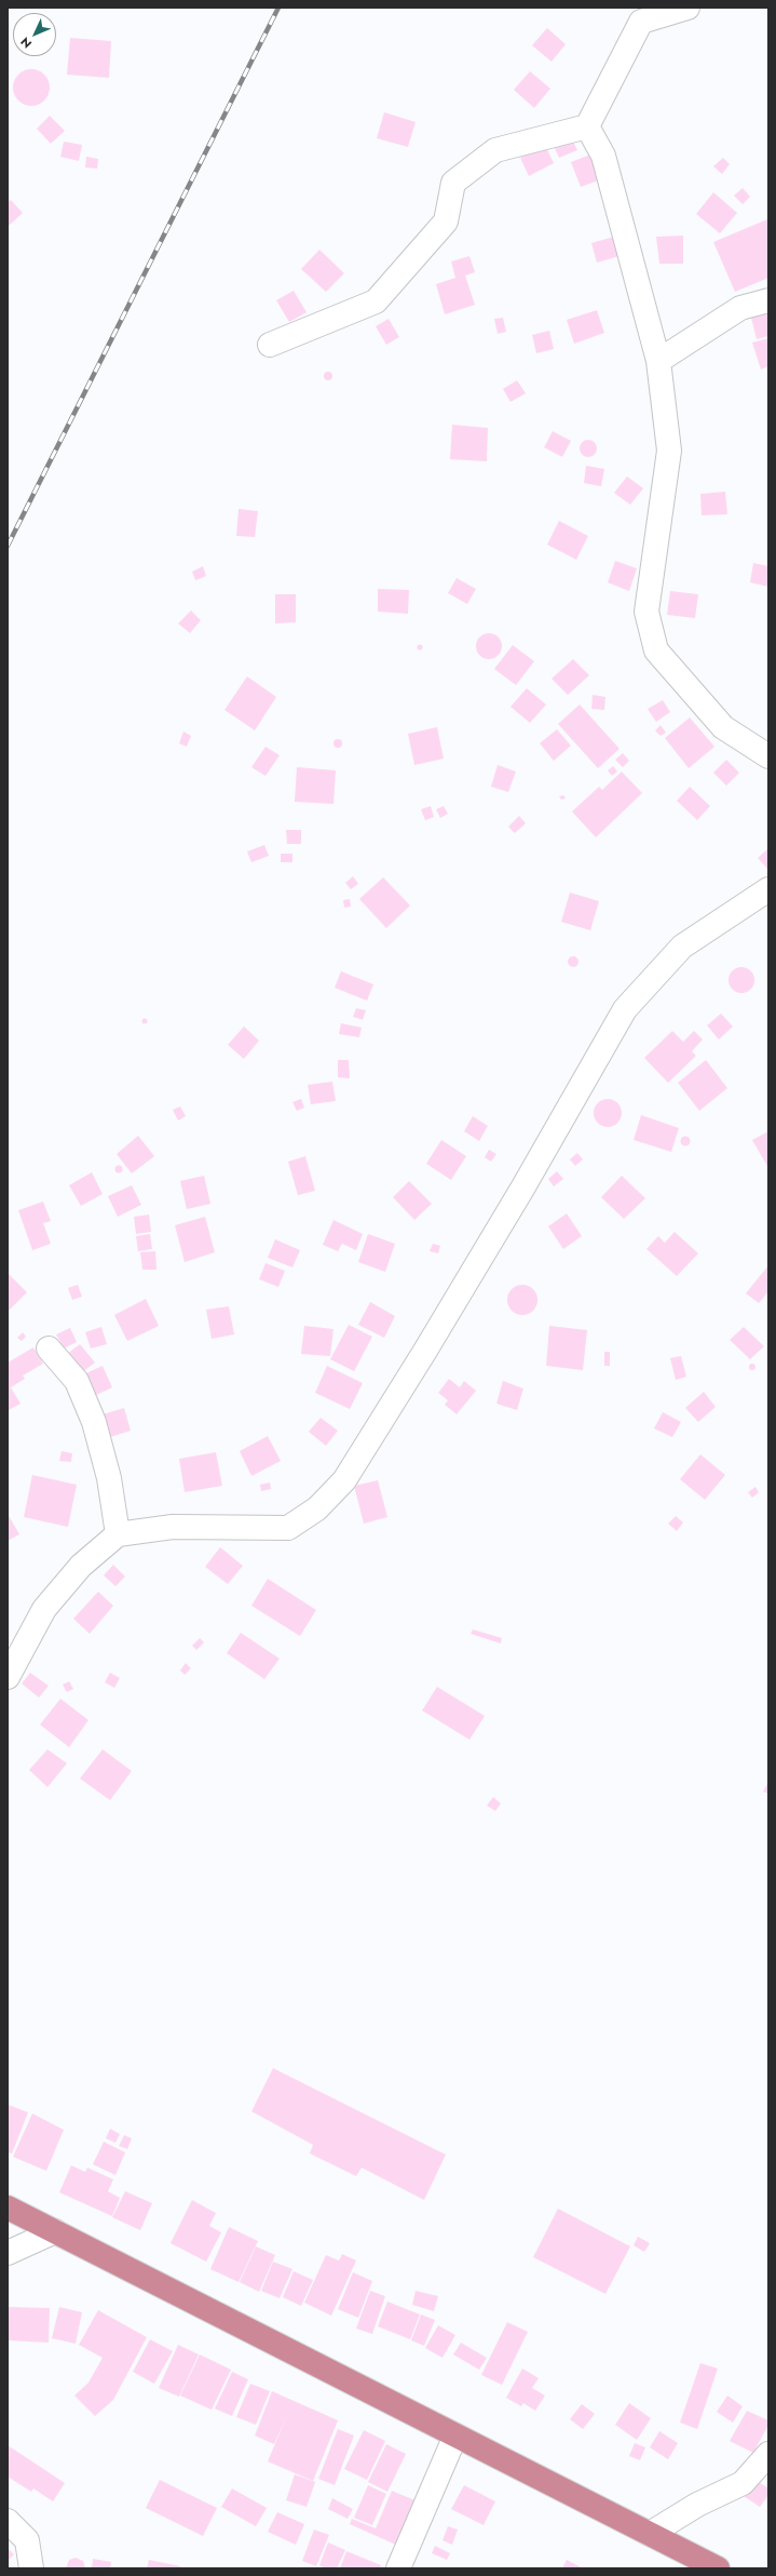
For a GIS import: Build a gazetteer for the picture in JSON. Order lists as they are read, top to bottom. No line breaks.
{"north":"bottom left"}
